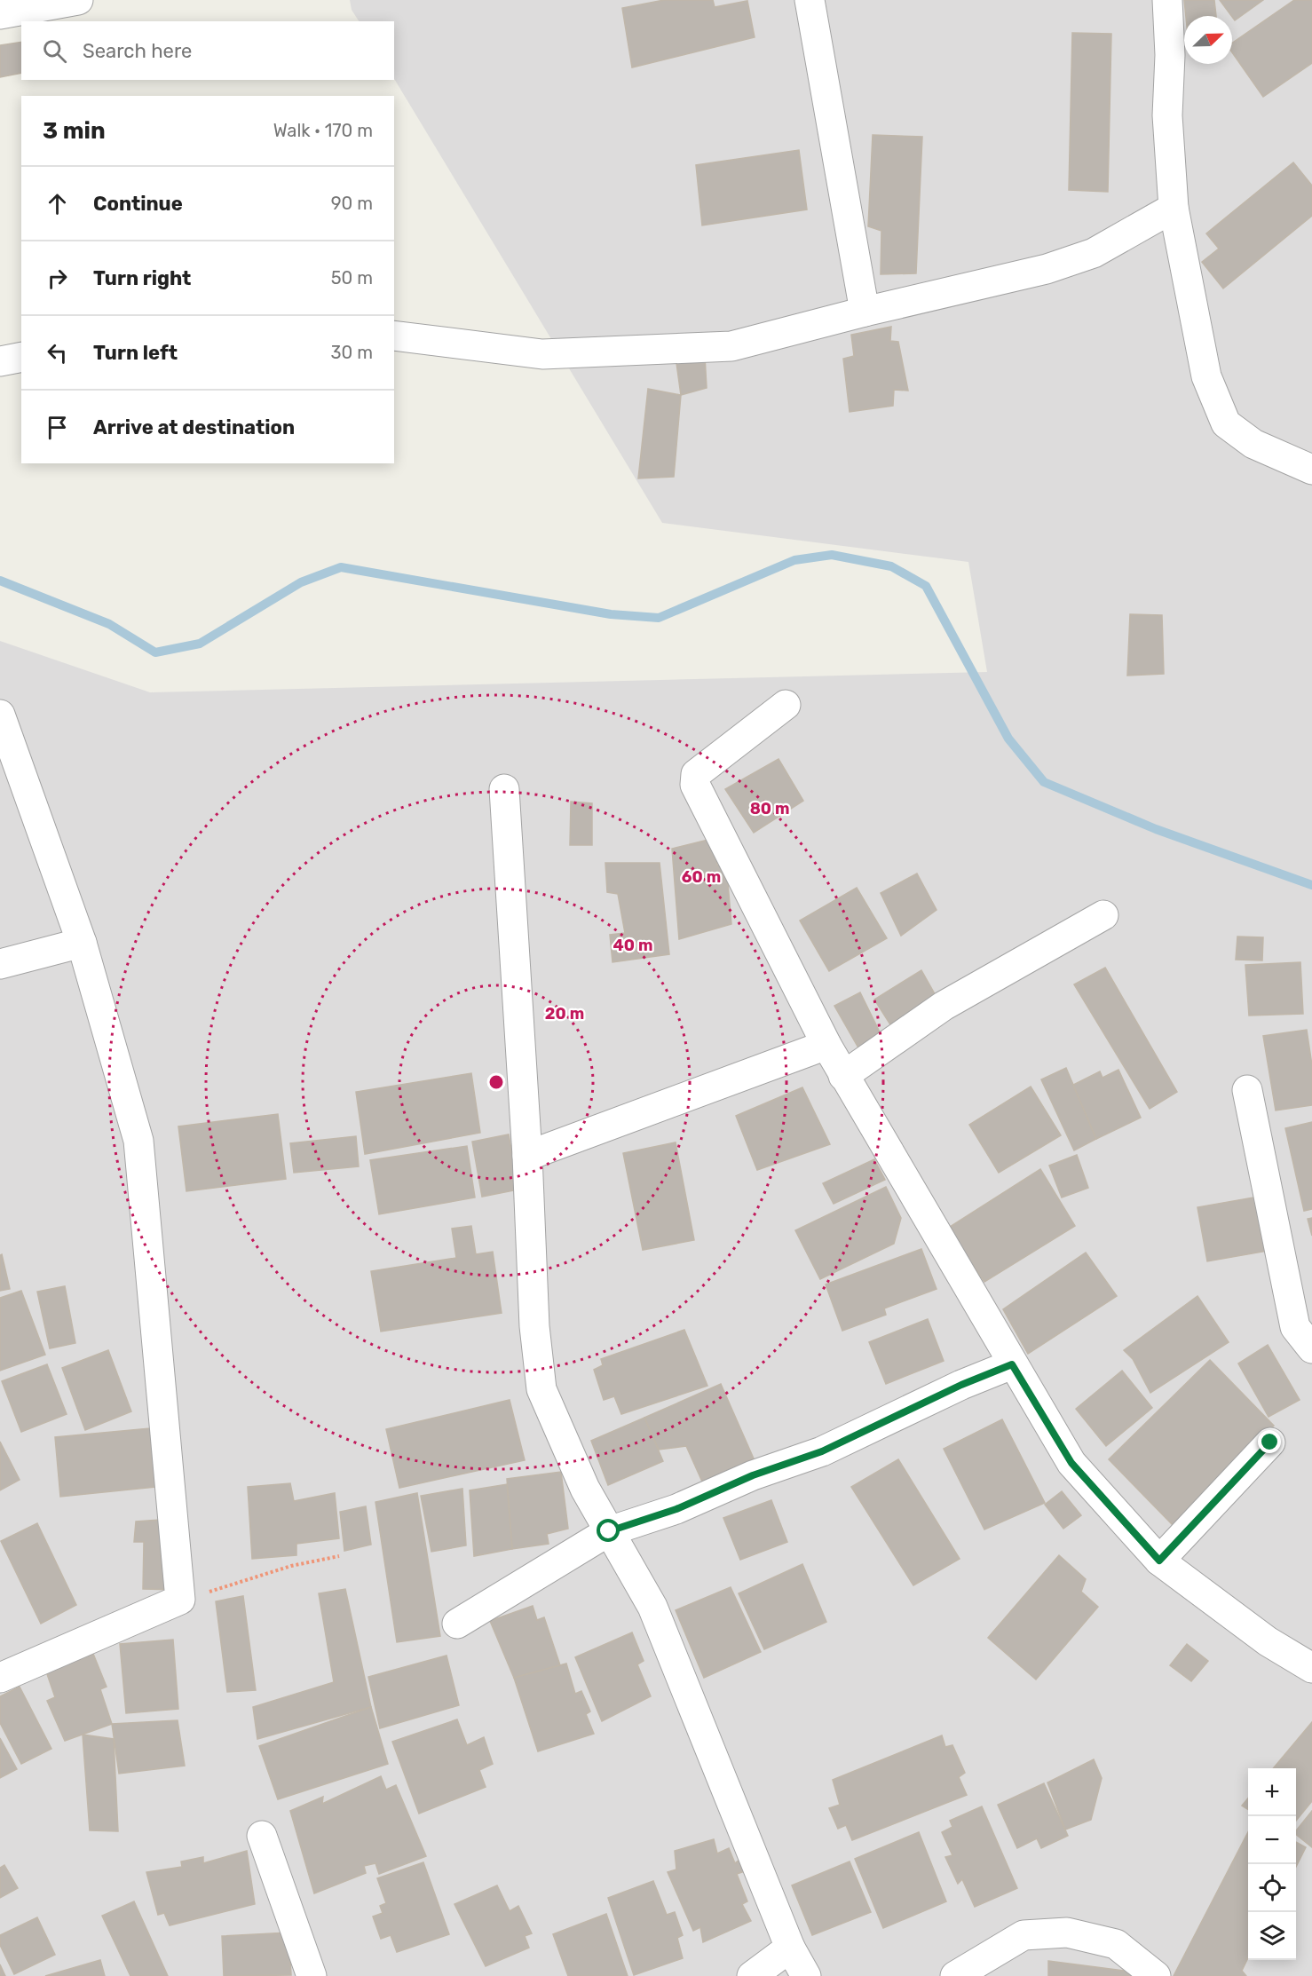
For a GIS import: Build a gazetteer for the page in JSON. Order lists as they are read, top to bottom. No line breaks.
{"north":"top right","page":{"search":"Search here","heading":["3 min","Walk · 170 m"],"list":[["Continue","90 m"],["Turn right","50 m"],["Turn left","30 m"],"Arrive at destination"],"map_buttons":["+","−"]},"rings":["80 m","60 m","40 m","20 m"]}
